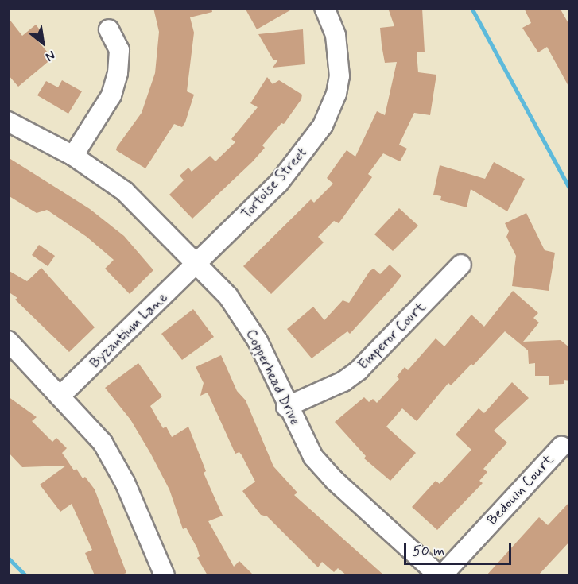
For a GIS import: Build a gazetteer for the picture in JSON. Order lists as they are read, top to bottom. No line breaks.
{"streets":{"street":["Tortoise Street","Byzantium Lane","Emperor Court","Copperhead Drive","Bedouin Court"]},"crossings":[["Tortoise Street","Byzantium Lane"],["Tortoise Street","Copperhead Drive"],["Byzantium Lane","Copperhead Drive"],["Emperor Court","Copperhead Drive"],["Copperhead Drive","Bedouin Court"]],"scale_bar":"50 m","north":"bottom right"}
